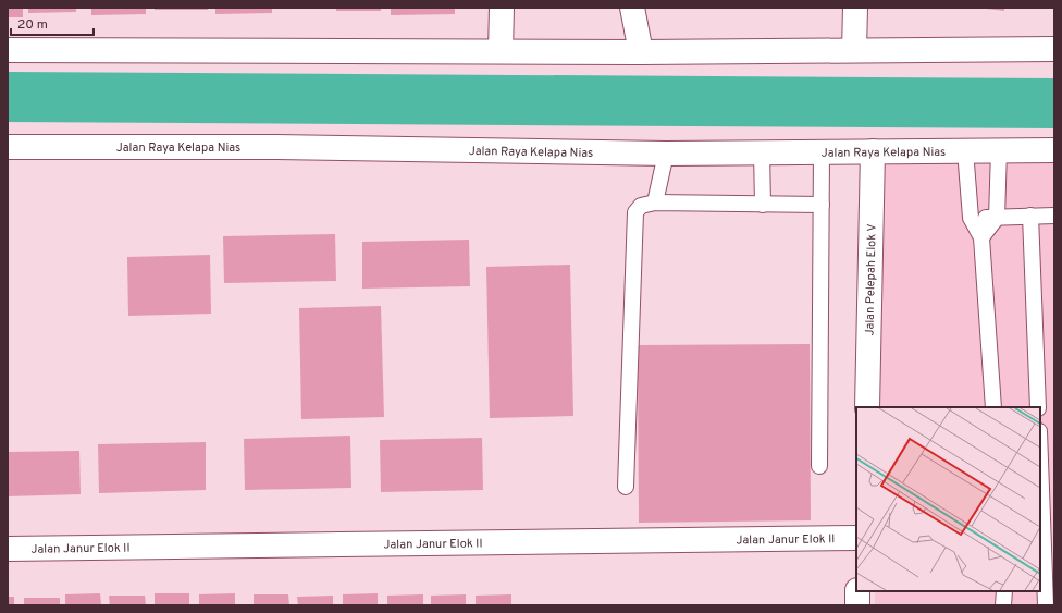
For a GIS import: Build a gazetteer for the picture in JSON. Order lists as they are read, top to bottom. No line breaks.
{"streets":{"main road":["Jalan Raya Kelapa Nias","Jalan Pelepah Elok V","Jalan Janur Elok II"]},"crossings":[["Jalan Raya Kelapa Nias","Jalan Pelepah Elok V"]],"scale_bar":"20 m"}
